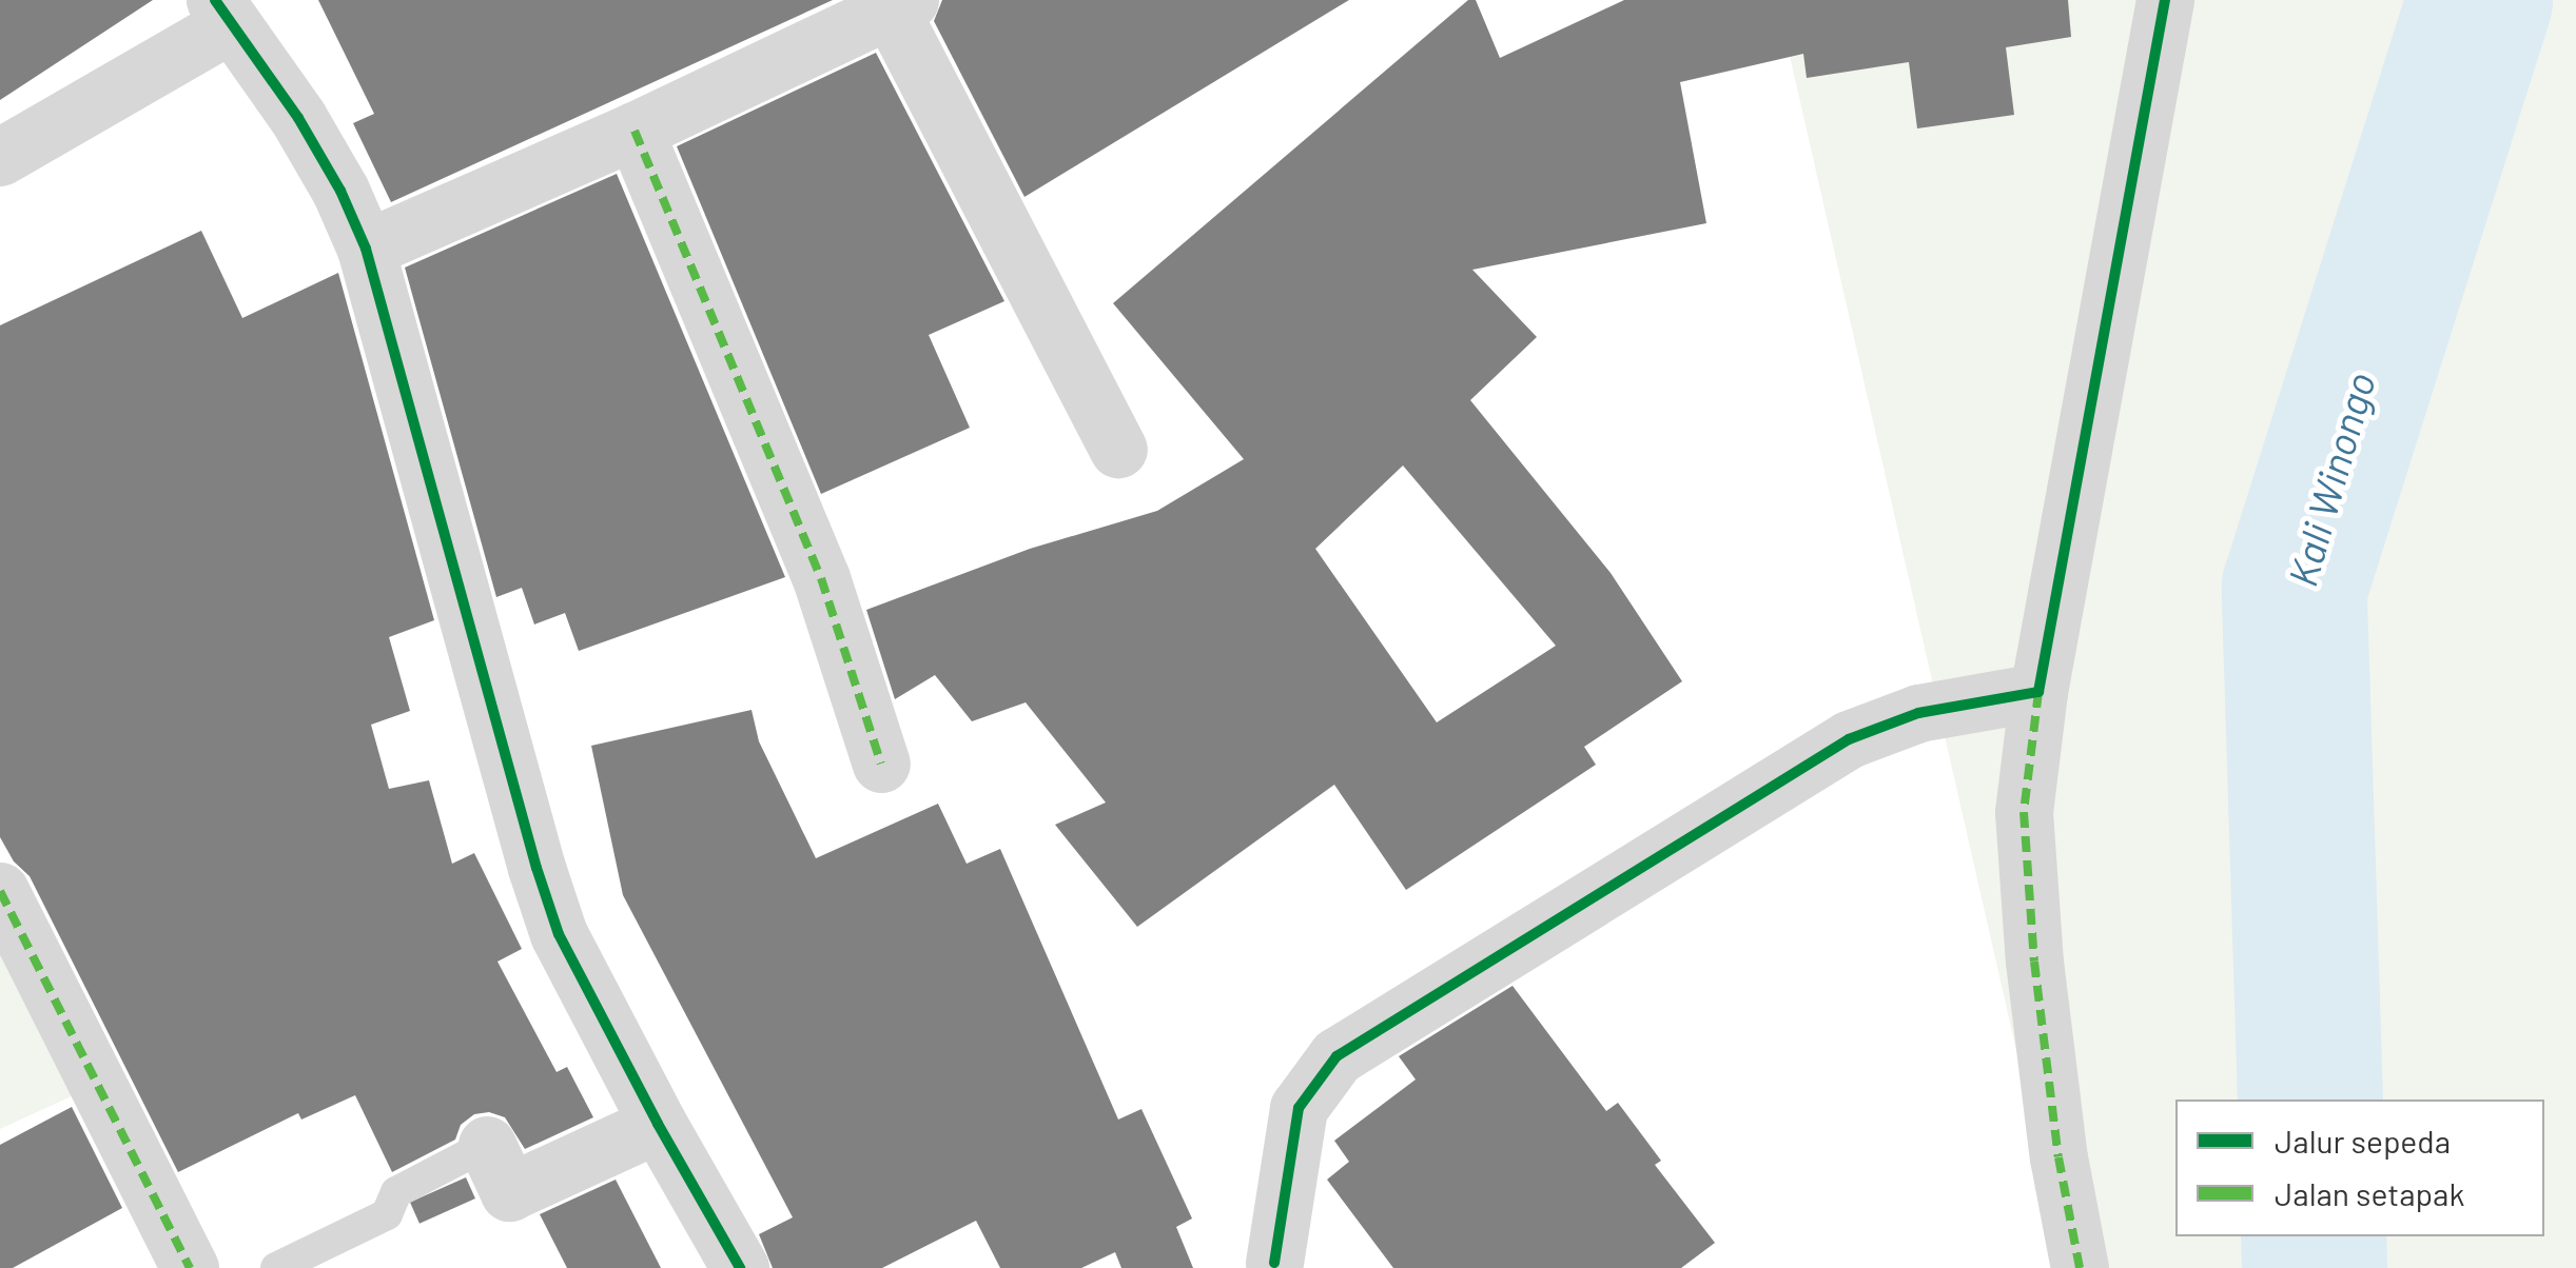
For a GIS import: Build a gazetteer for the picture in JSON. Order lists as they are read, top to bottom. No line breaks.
{"water":["Kali Winongo"],"legend":["Jalur sepeda","Jalan setapak"]}
